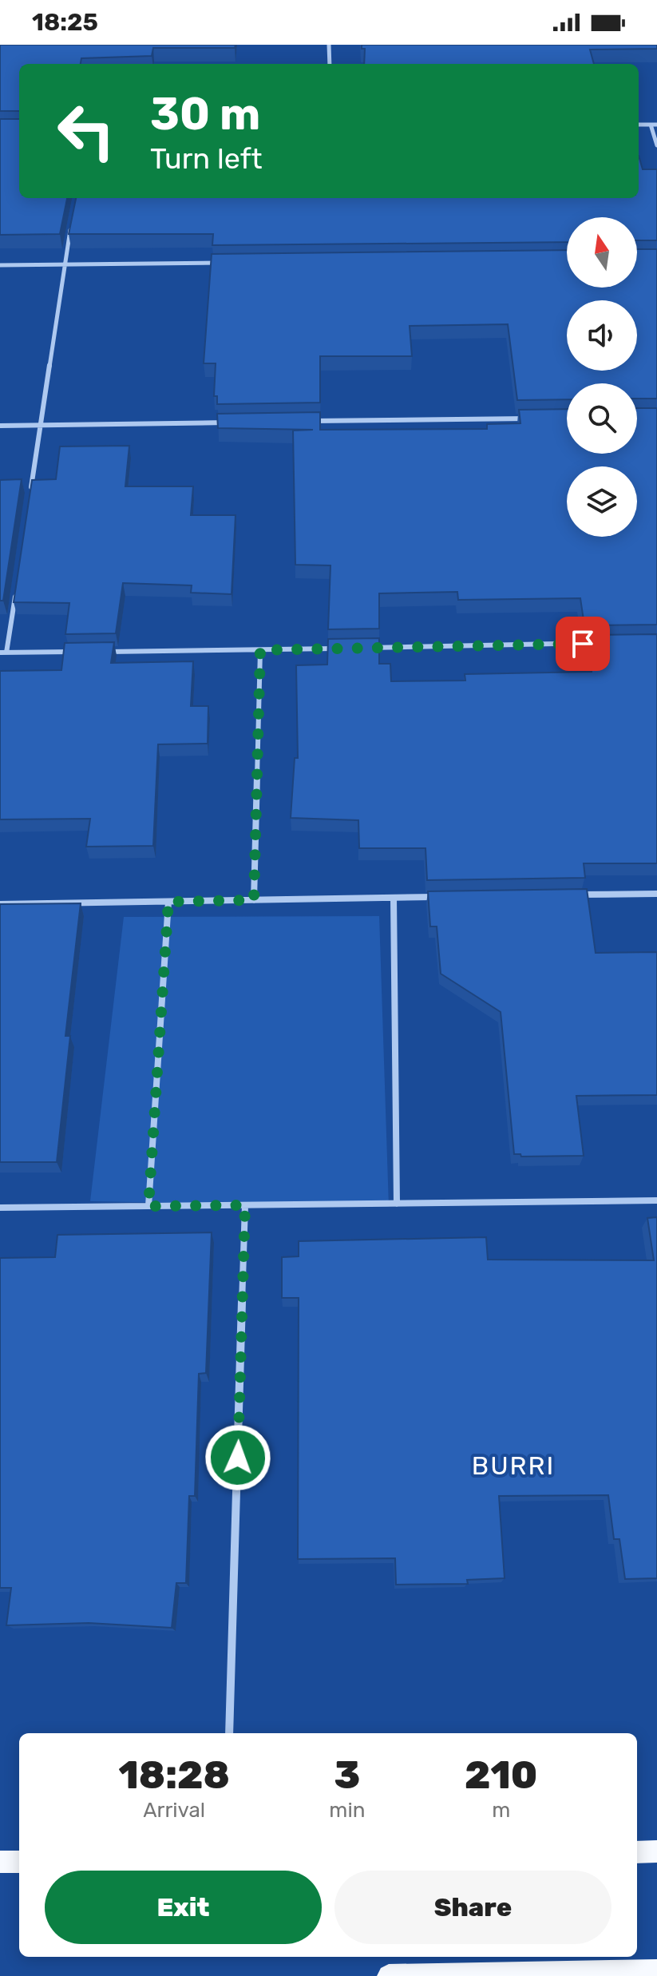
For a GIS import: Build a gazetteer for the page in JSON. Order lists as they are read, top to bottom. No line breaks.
{"districts":["BURRI"],"north":"top","page":{"status":"18:25","turn":["30 m","Turn left"],"eta":["18:28","Arrival","3","min","210","m"],"buttons":["Exit","Share"]}}
